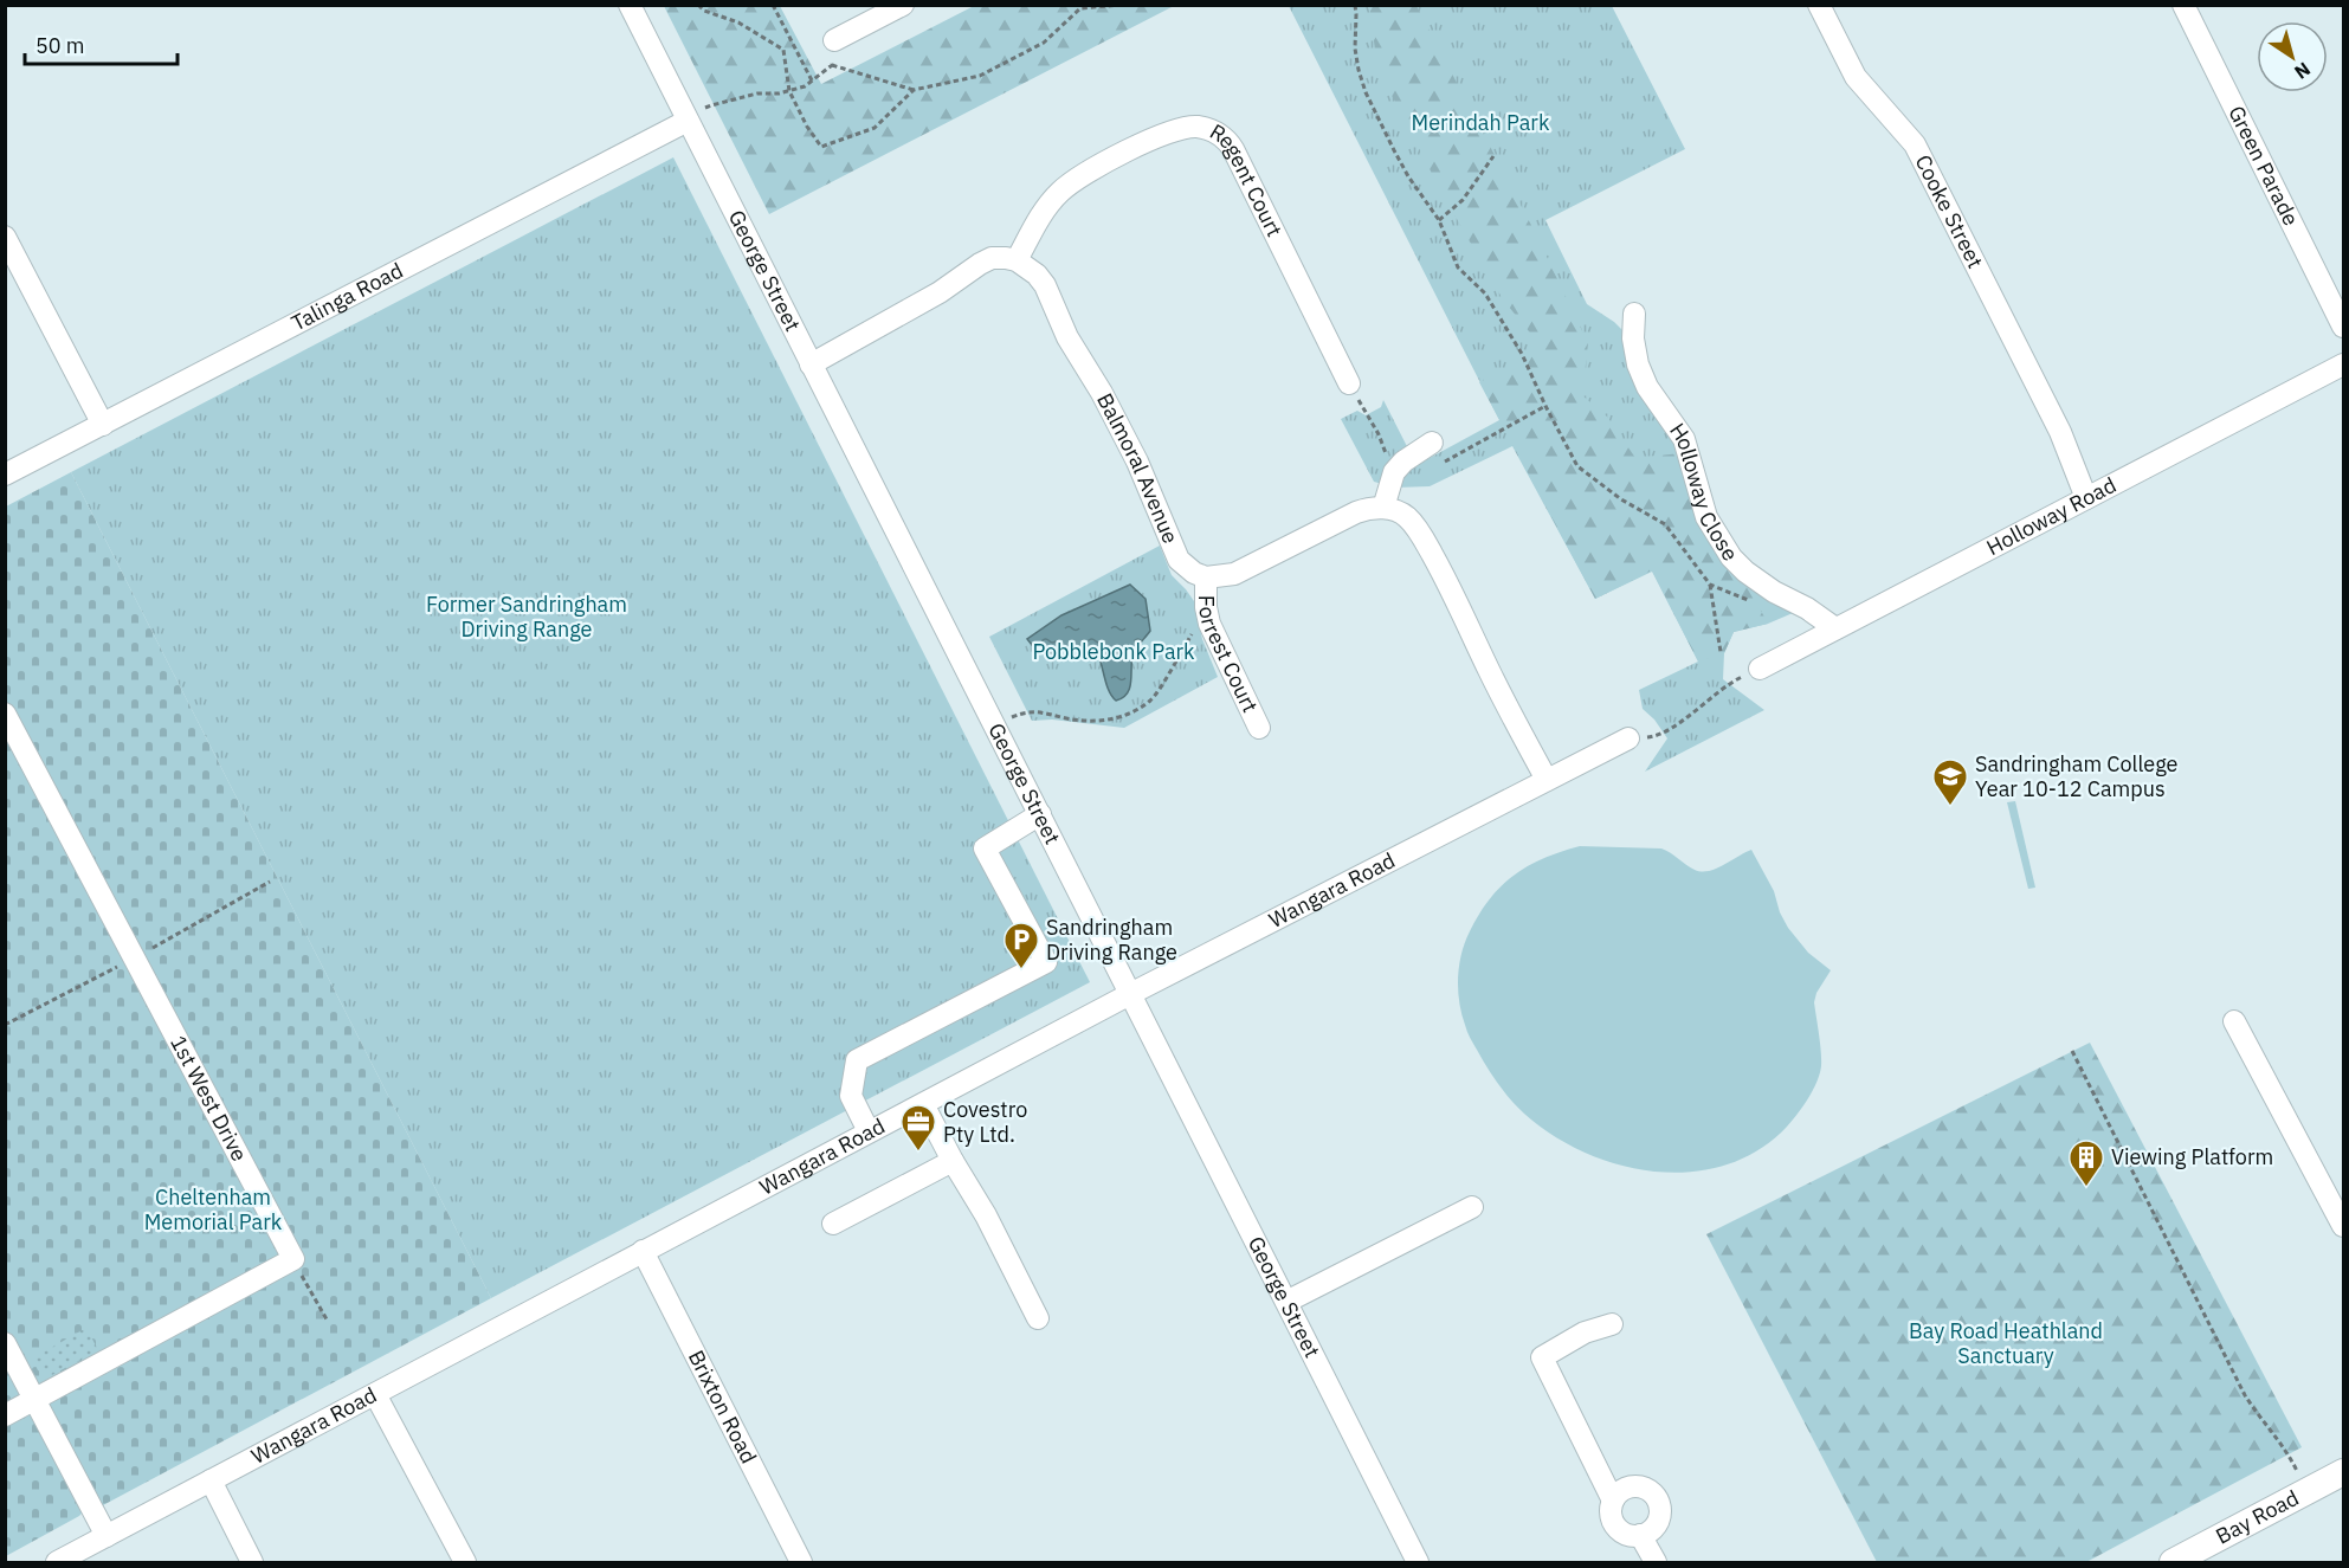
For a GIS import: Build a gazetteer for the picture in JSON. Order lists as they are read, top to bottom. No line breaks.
{"streets":{"main road":["Bay Road"],"street":["Green Parade","Regent Court","Cooke Street","George Street","Talinga Road","Balmoral Avenue","Holloway Close","Holloway Road","Forrest Court","Wangara Road","1st West Drive","Brixton Road"]},"crossings":[["Regent Court","Balmoral Avenue"],["Cooke Street","Holloway Road"],["George Street","Talinga Road"],["George Street","Wangara Road"],["Balmoral Avenue","Forrest Court"],["Holloway Close","Holloway Road"],["Wangara Road","Brixton Road"]],"parks":["Merindah Park","Former Sandringham Driving Range","Pobblebonk Park","Cheltenham Memorial Park","Bay Road Heathland Sanctuary"],"places":{"school or university":["Sandringham College Year 10-12 Campus"],"parking":["Sandringham Driving Range"],"office":["Covestro Pty Ltd."],"building":["Viewing Platform"]},"scale_bar":"50 m","north":"bottom right"}
